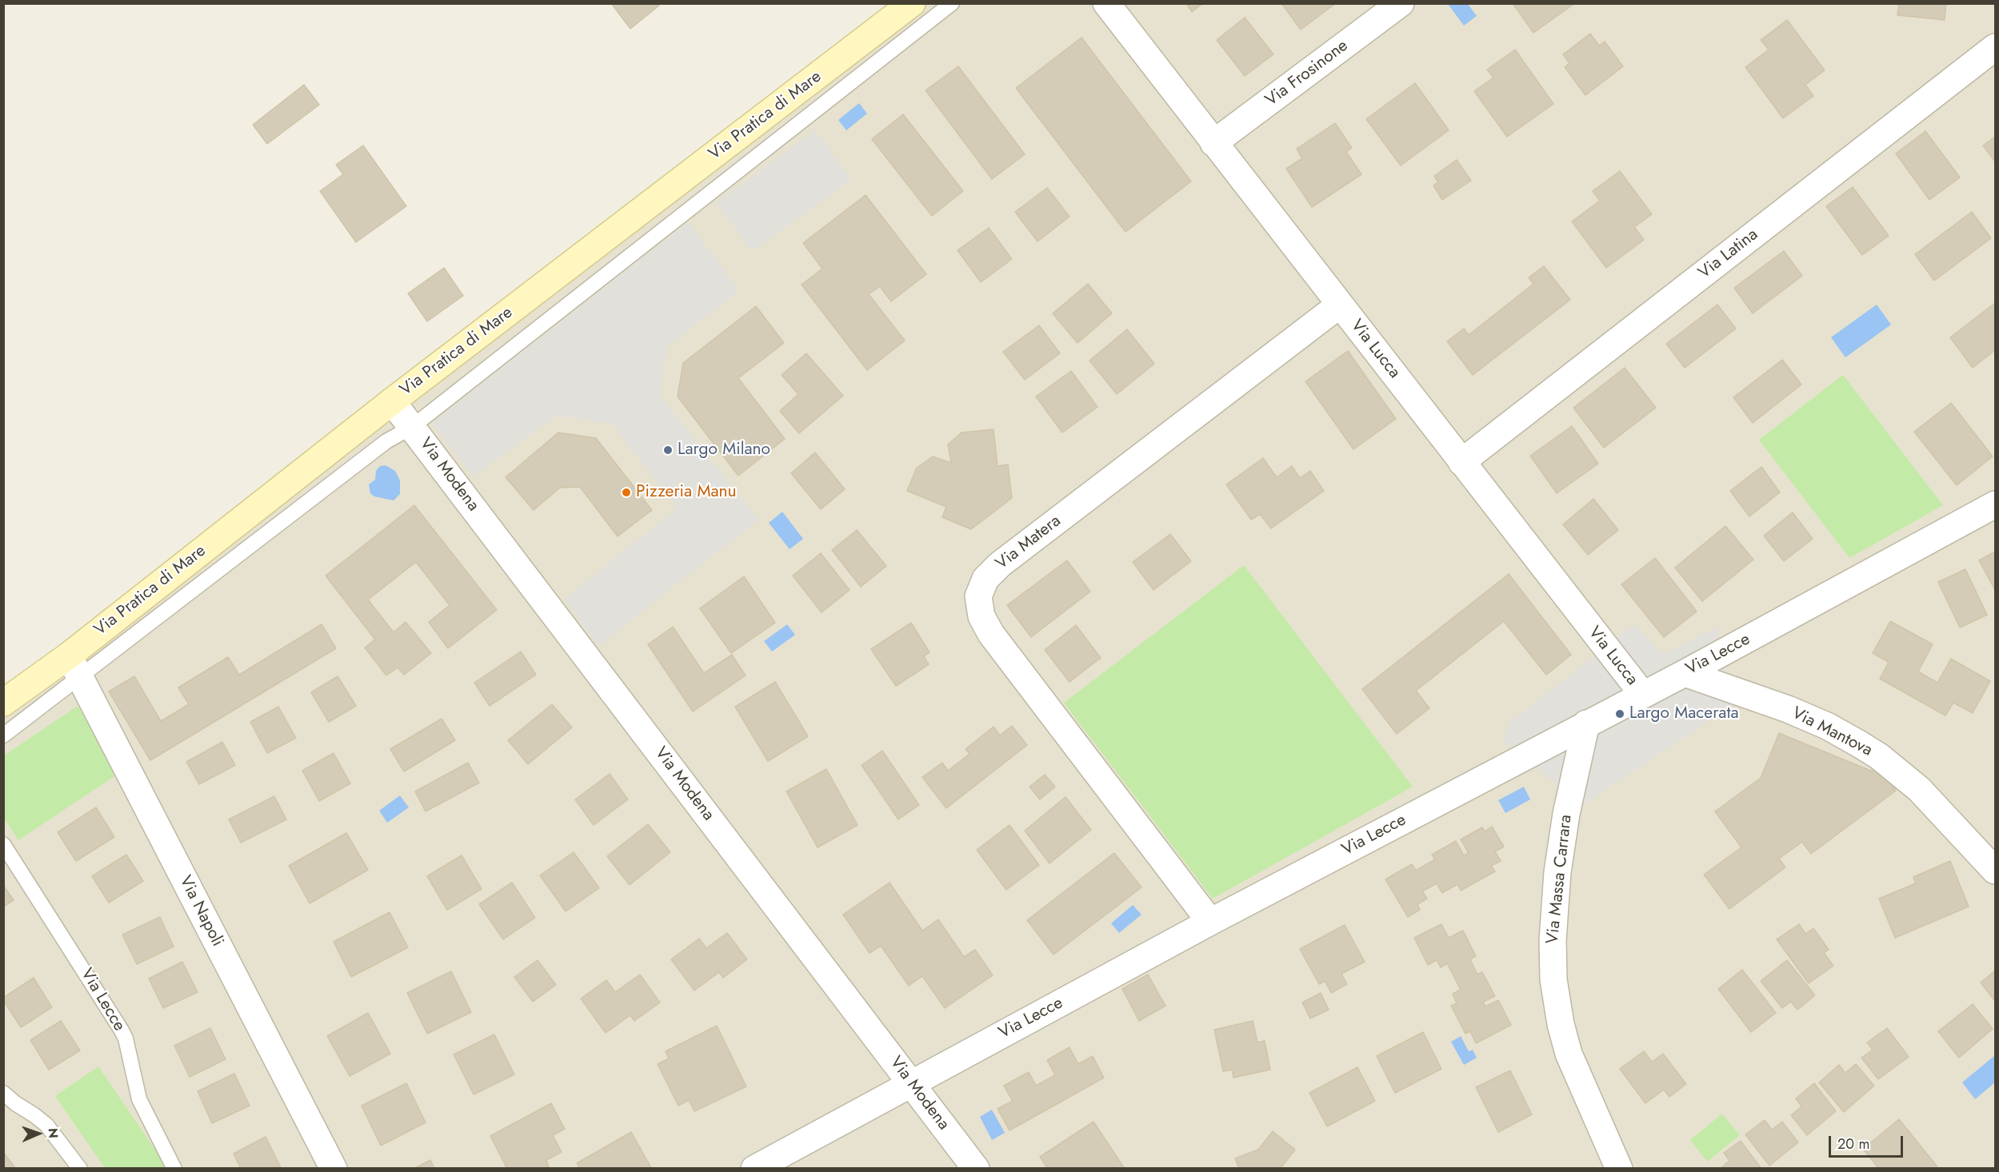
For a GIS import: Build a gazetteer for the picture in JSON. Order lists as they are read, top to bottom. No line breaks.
{"streets":{"street":["Via Frosinone","Via Pratica di Mare","Via Latina","Via Lucca","Via Modena","Via Matera","Via Lecce","Via Mantova","Via Massa Carrara","Via Napoli"]},"crossings":[["Via Frosinone","Via Lucca"],["Via Pratica di Mare","Via Modena"],["Via Pratica di Mare","Via Napoli"],["Via Latina","Via Lucca"],["Via Lucca","Via Matera"],["Via Lucca","Via Lecce"],["Via Modena","Via Lecce"],["Via Matera","Via Lecce"],["Via Lecce","Via Mantova"],["Via Lecce","Via Massa Carrara"]],"places":["Largo Milano","Pizzeria Manu","Largo Macerata"],"scale_bar":"20 m","north":"right"}
